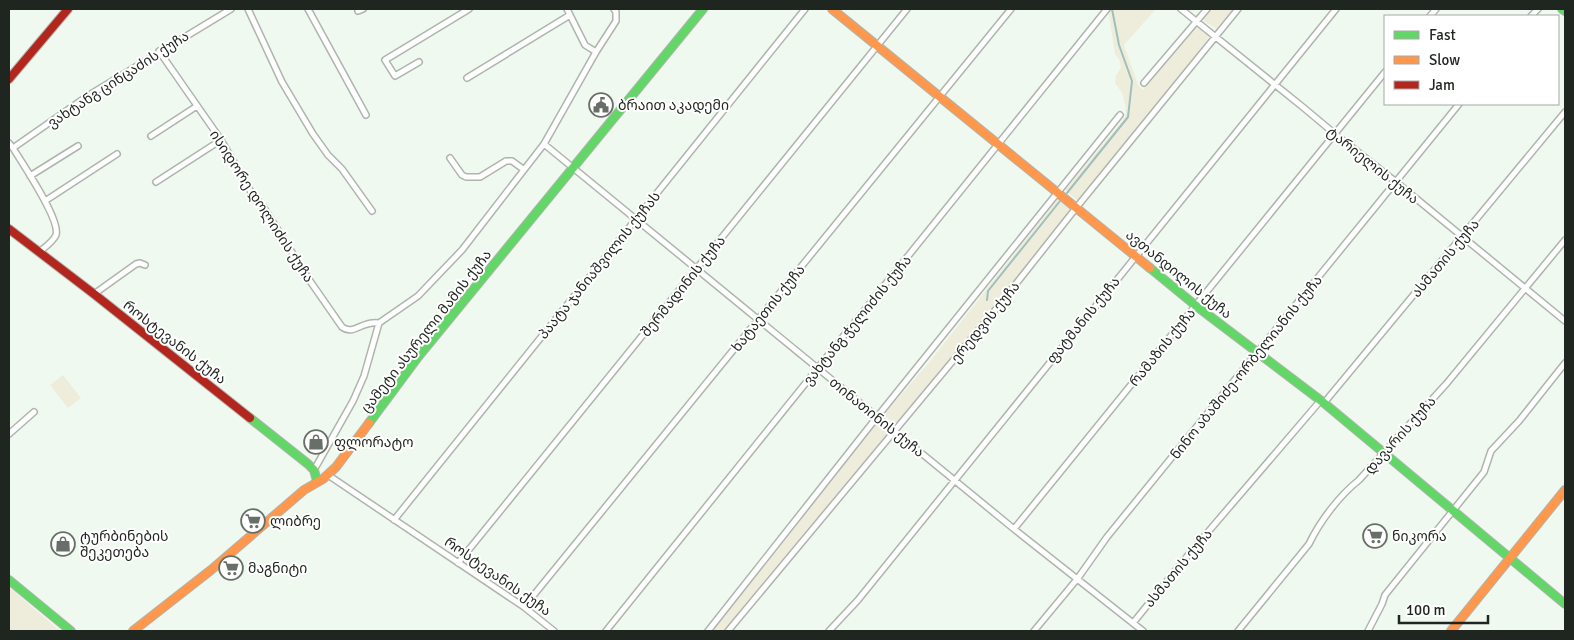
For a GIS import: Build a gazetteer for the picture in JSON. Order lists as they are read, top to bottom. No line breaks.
{"streets":{"main road":["ავთანდილის ქუჩა","ცამეტი ასურელი მამის ქუჩა","როსტევანის ქუჩა"],"street":["ვახტანგ ცინცაძის ქუჩა","ტარიელის ქუჩა","ისიდორე დოლიძის ქუჩა","ასმათის ქუჩა","პაატა ჯანიაშვილის ქუჩას","შერმადინის ქუჩა","ხატაეთის ქუჩა","ვახტანგ ჭელიძის ქუჩა","ფატმანის ქუჩა","ერედვის ქუჩა","რამაზის ქუჩა","ნინო აბაშიძე-ორბელიანის ქუჩა","თინათინის ქუჩა","დავარის ქუჩა"]},"crossings":[["ვახტანგ ცინცაძის ქუჩა","ისიდორე დოლიძის ქუჩა"],["ტარიელის ქუჩა","ასმათის ქუჩა"],["ტარიელის ქუჩა","ფატმანის ქუჩა"],["ტარიელის ქუჩა","ერედვის ქუჩა"],["ტარიელის ქუჩა","რამაზის ქუჩა"],["ტარიელის ქუჩა","ნინო აბაშიძე-ორბელიანის ქუჩა"],["ტარიელის ქუჩა","დავარის ქუჩა"],["ასმათის ქუჩა","ავთანდილის ქუჩა"],["ასმათის ქუჩა","თინათინის ქუჩა"],["პაატა ჯანიაშვილის ქუჩას","როსტევანის ქუჩა"],["პაატა ჯანიაშვილის ქუჩას","თინათინის ქუჩა"],["ავთანდილის ქუჩა","შერმადინის ქუჩა"],["ავთანდილის ქუჩა","ხატაეთის ქუჩა"],["ავთანდილის ქუჩა","ვახტანგ ჭელიძის ქუჩა"],["ავთანდილის ქუჩა","ფატმანის ქუჩა"],["ავთანდილის ქუჩა","ერედვის ქუჩა"],["ავთანდილის ქუჩა","რამაზის ქუჩა"],["ავთანდილის ქუჩა","ნინო აბაშიძე-ორბელიანის ქუჩა"],["ავთანდილის ქუჩა","დავარის ქუჩა"],["შერმადინის ქუჩა","როსტევანის ქუჩა"],["შერმადინის ქუჩა","თინათინის ქუჩა"],["ხატაეთის ქუჩა","როსტევანის ქუჩა"],["ხატაეთის ქუჩა","თინათინის ქუჩა"],["ვახტანგ ჭელიძის ქუჩა","თინათინის ქუჩა"],["ფატმანის ქუჩა","თინათინის ქუჩა"],["ერედვის ქუჩა","თინათინის ქუჩა"],["ცამეტი ასურელი მამის ქუჩა","როსტევანის ქუჩა"],["ცამეტი ასურელი მამის ქუჩა","თინათინის ქუჩა"],["რამაზის ქუჩა","თინათინის ქუჩა"],["ნინო აბაშიძე-ორბელიანის ქუჩა","თინათინის ქუჩა"]],"places":{"public building":["ბრაით აკადემი"],"shop":["ფლორატო","ტურბინების შეკეთება"],"supermarket":["ლიბრე","ნიკორა","მაგნიტი"]},"legend":["Fast","Slow","Jam"],"scale_bar":"100 m"}
